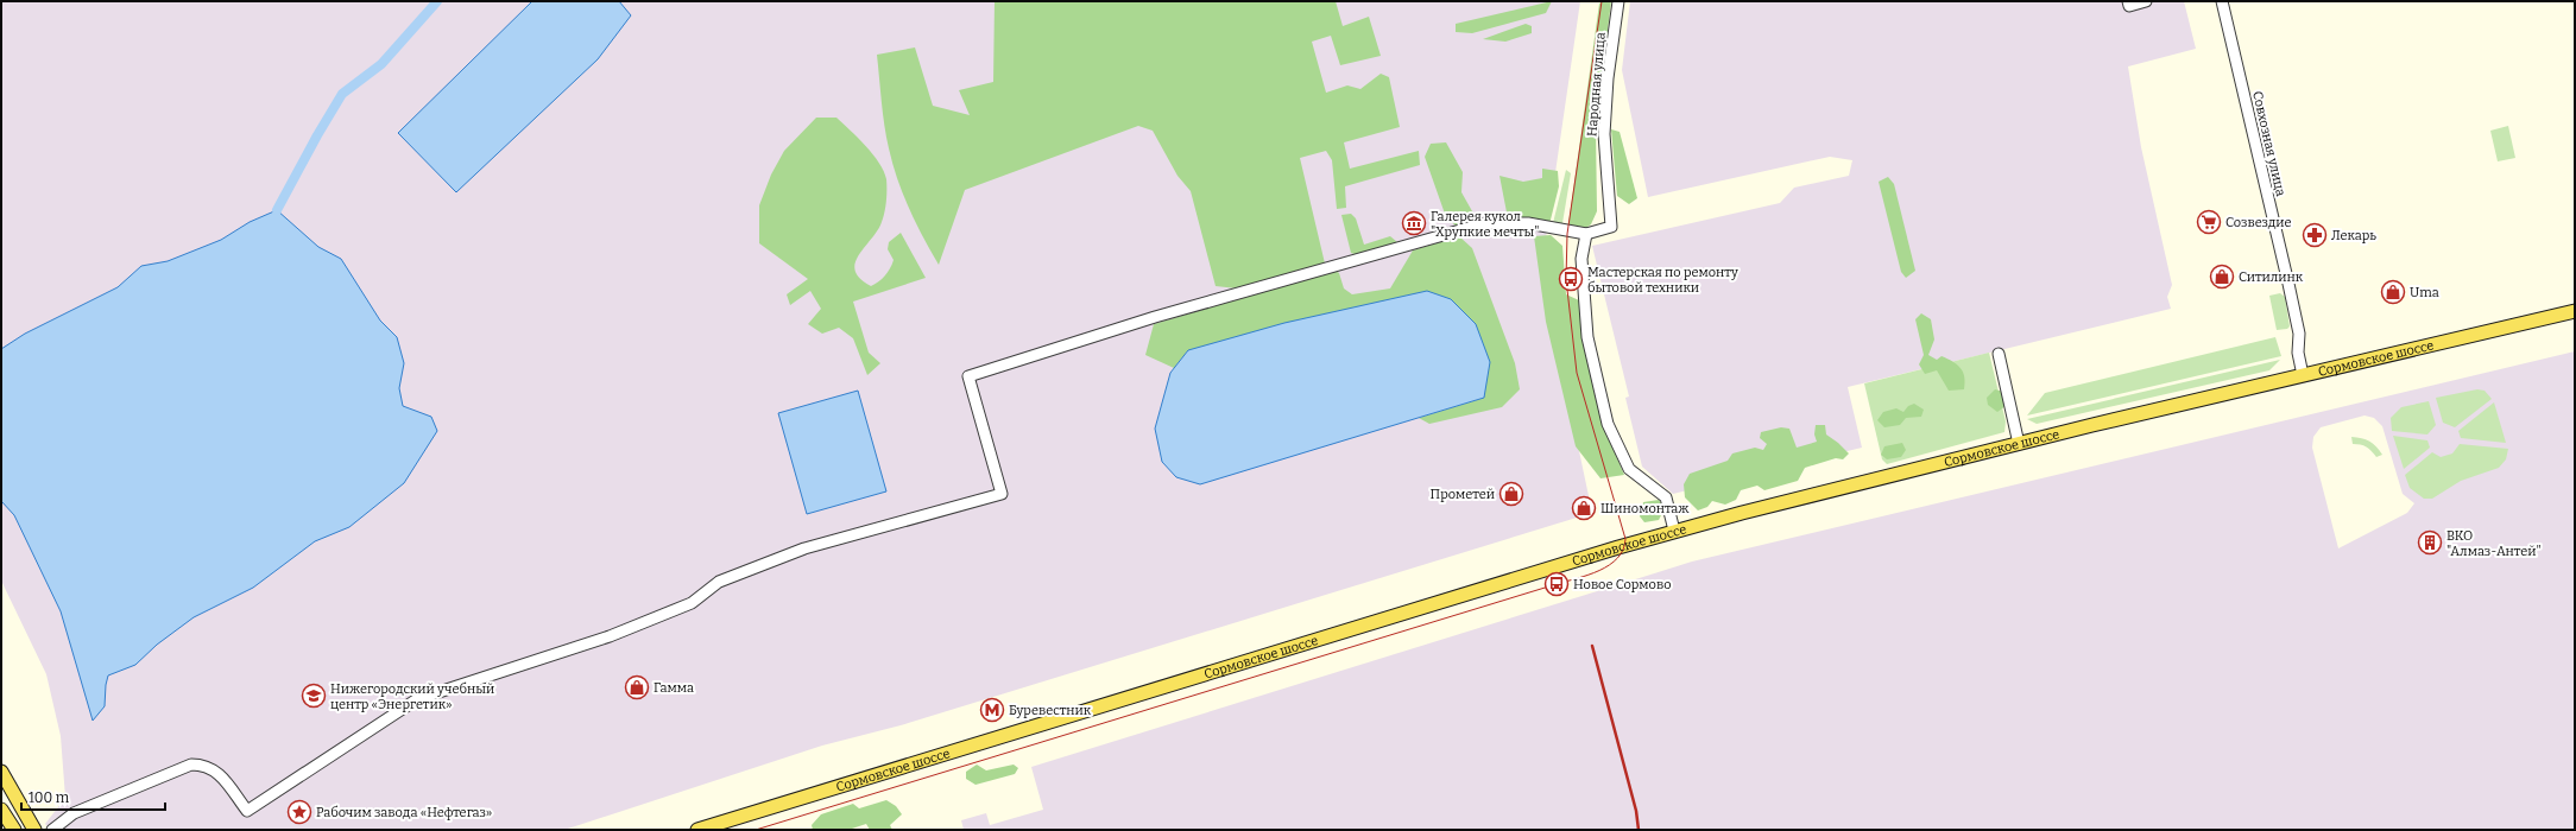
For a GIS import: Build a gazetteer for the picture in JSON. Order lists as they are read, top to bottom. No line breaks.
{"streets":{"main road":["Сормовское шоссе"],"street":["Народная улица","Совхозная улица"]},"crossings":[["Совхозная улица","Сормовское шоссе"]],"places":{"supermarket":["Созвездие"],"museum":["Галерея кукол \"Хрупкие мечты\""],"pharmacy":["Лекарь"],"shop":["Ситилинк","Uma","Прометей","Шиномонтаж","Гамма"],"bus stop":["Мастерская по ремонту бытовой техники","Новое Сормово"],"building":["ВКО \"Алмаз-Антей\""],"school or university":["Нижегородский учебный центр «Энергетик»"],"metro station":["Буревестник"],"place":["Рабочим завода «Нефтегаз»"]},"scale_bar":"100 m"}
